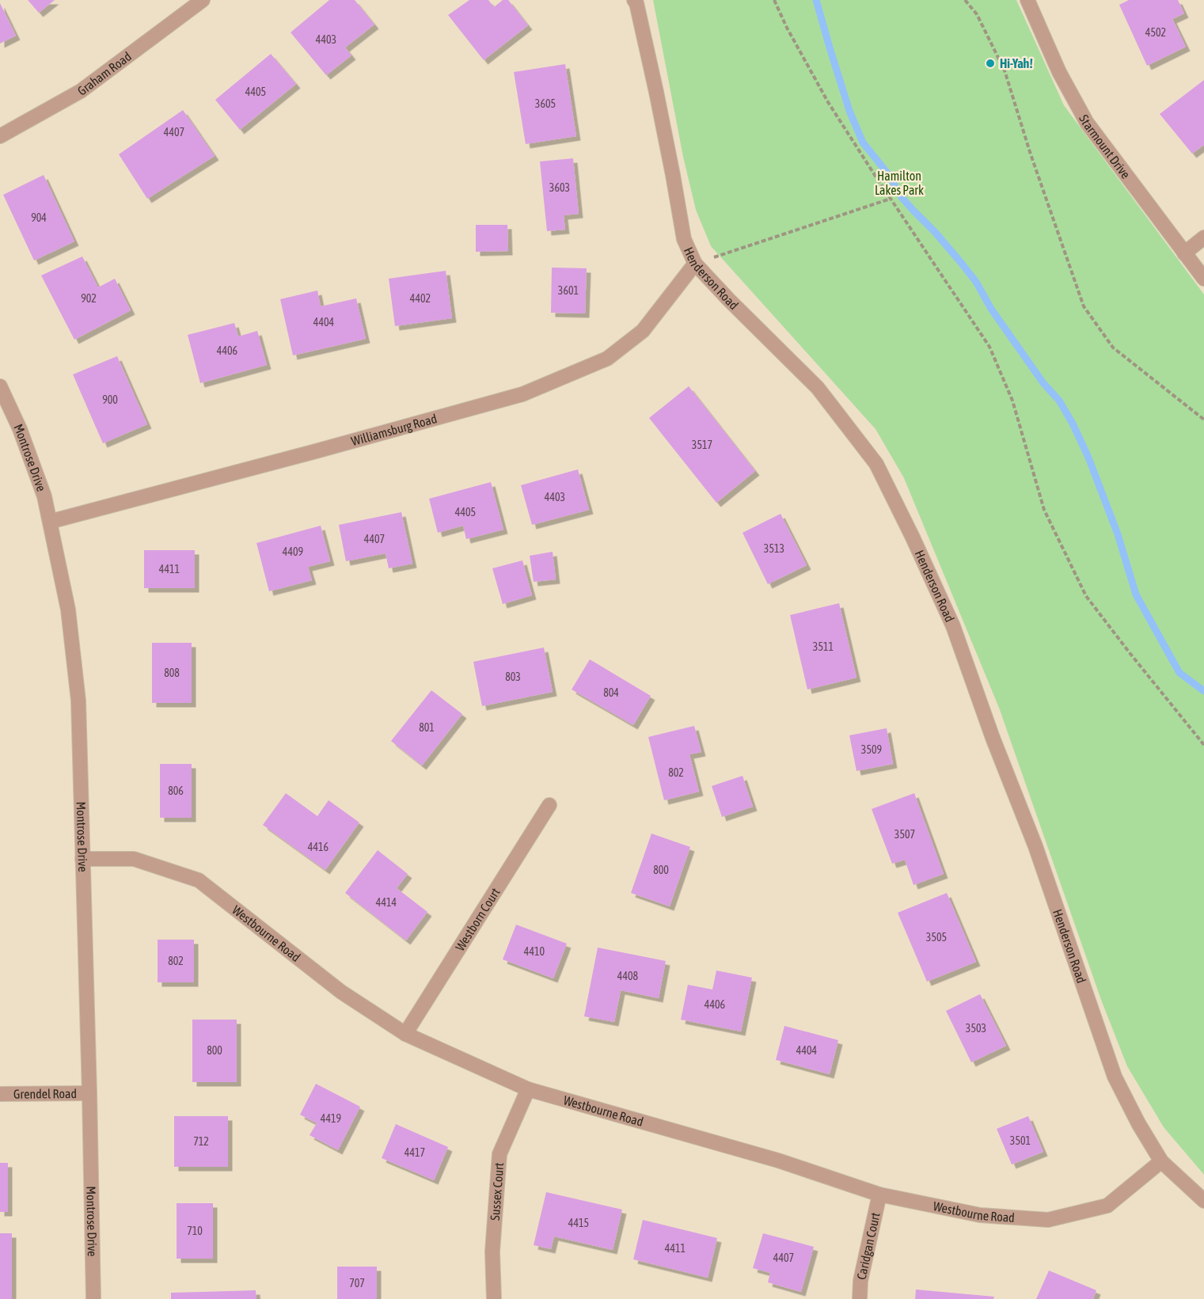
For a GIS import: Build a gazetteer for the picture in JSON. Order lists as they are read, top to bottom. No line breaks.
{"streets":{"street":["Graham Road","Starmount Drive","Henderson Road","Williamsburg Road","Montrose Drive","Westborn Court","Westbourne Road","Grendel Road","Sussex Court","Caridgan Court"]},"crossings":[["Henderson Road","Williamsburg Road"],["Henderson Road","Westbourne Road"],["Williamsburg Road","Montrose Drive"],["Montrose Drive","Westbourne Road"],["Montrose Drive","Grendel Road"],["Westborn Court","Westbourne Road"],["Westbourne Road","Sussex Court"],["Westbourne Road","Caridgan Court"]],"parks":["Hamilton Lakes Park"],"places":["Hi-Yah!"],"house_numbers":["4502","4403","4405","3605","4407","3603","904","3601","902","4402","4404","4406","900","3517","4403","4405","4407","3513","4409","4411","3511","808","803","804","801","3509","802","806","3507","4416","800","4414","3505","4410","802","4408","4406","3503","800","4404","4419","3501","712","4417","4415","710","4411","4407","707"]}
